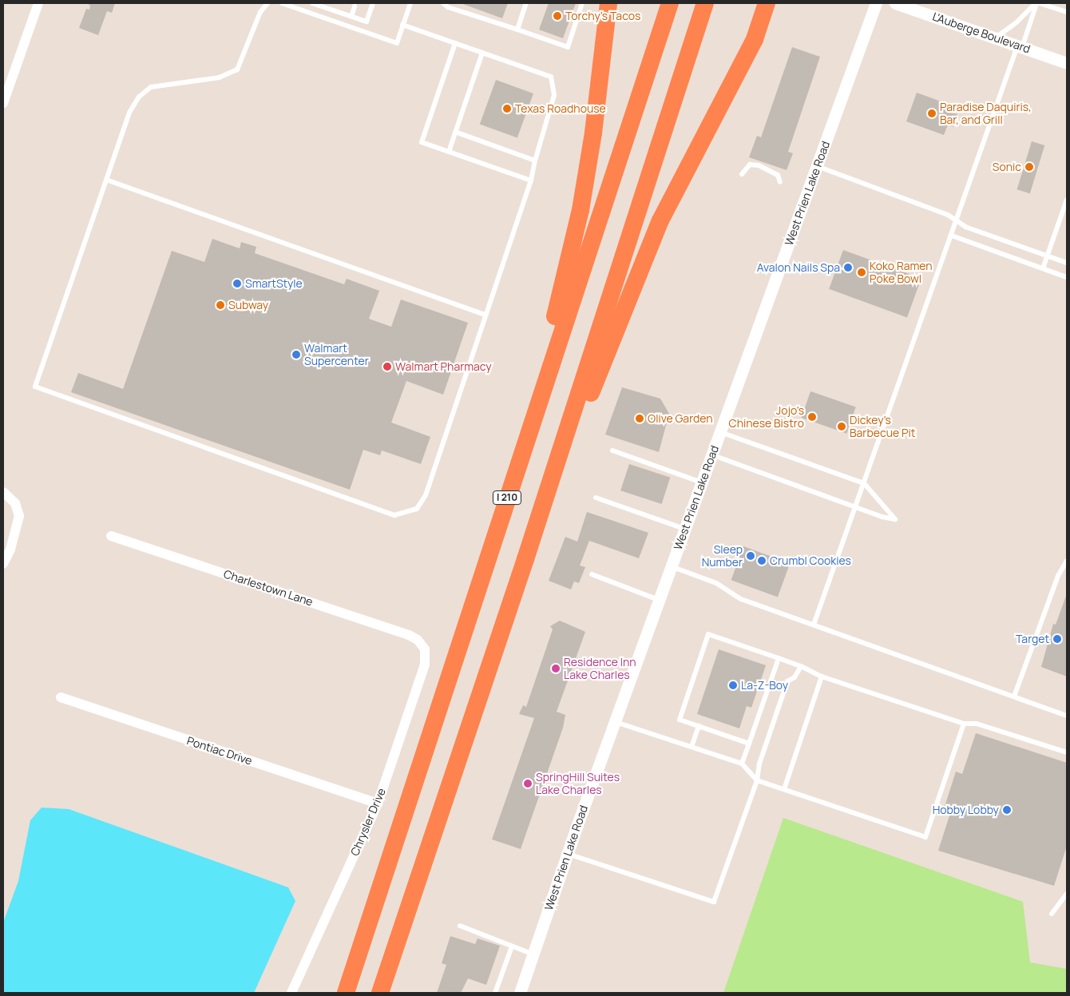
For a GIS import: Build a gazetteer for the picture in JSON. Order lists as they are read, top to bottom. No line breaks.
{"streets":{"highway":["I 210"],"street":["L'Auberge Boulevard","West Prien Lake Road","Charlestown Lane","Pontiac Drive","Chrysler Drive"]},"crossings":[["Charlestown Lane","Chrysler Drive"],["Pontiac Drive","Chrysler Drive"]],"places":["Torchy's Tacos","Texas Roadhouse","Paradise Daquiris, Bar, and Grill","Sonic","Avalon Nails Spa","Koko Ramen Poke Bowl","SmartStyle","Subway","Walmart Supercenter","Walmart Pharmacy","Jojo's Chinese Bistro","Olive Garden","Dickey's Barbecue Pit","Sleep Number","Crumbl Cookies","Target","Residence Inn Lake Charles","La-Z-Boy","SpringHill Suites Lake Charles","Hobby Lobby"]}
